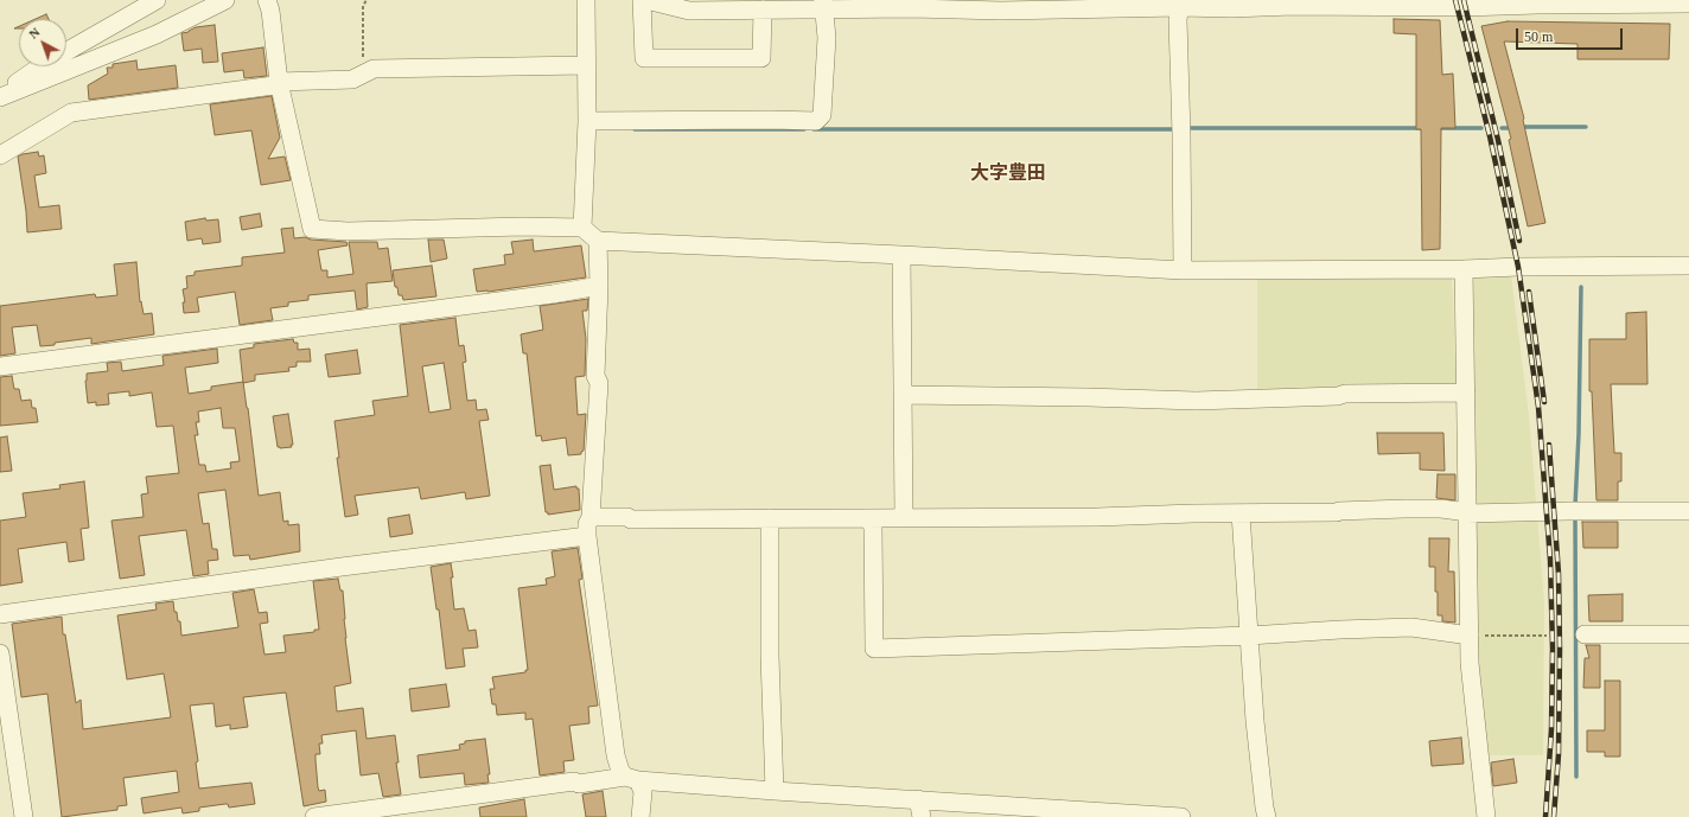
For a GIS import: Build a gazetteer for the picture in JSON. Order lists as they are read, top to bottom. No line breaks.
{"districts":["大字豊田"],"scale_bar":"50 m","north":"top left"}
